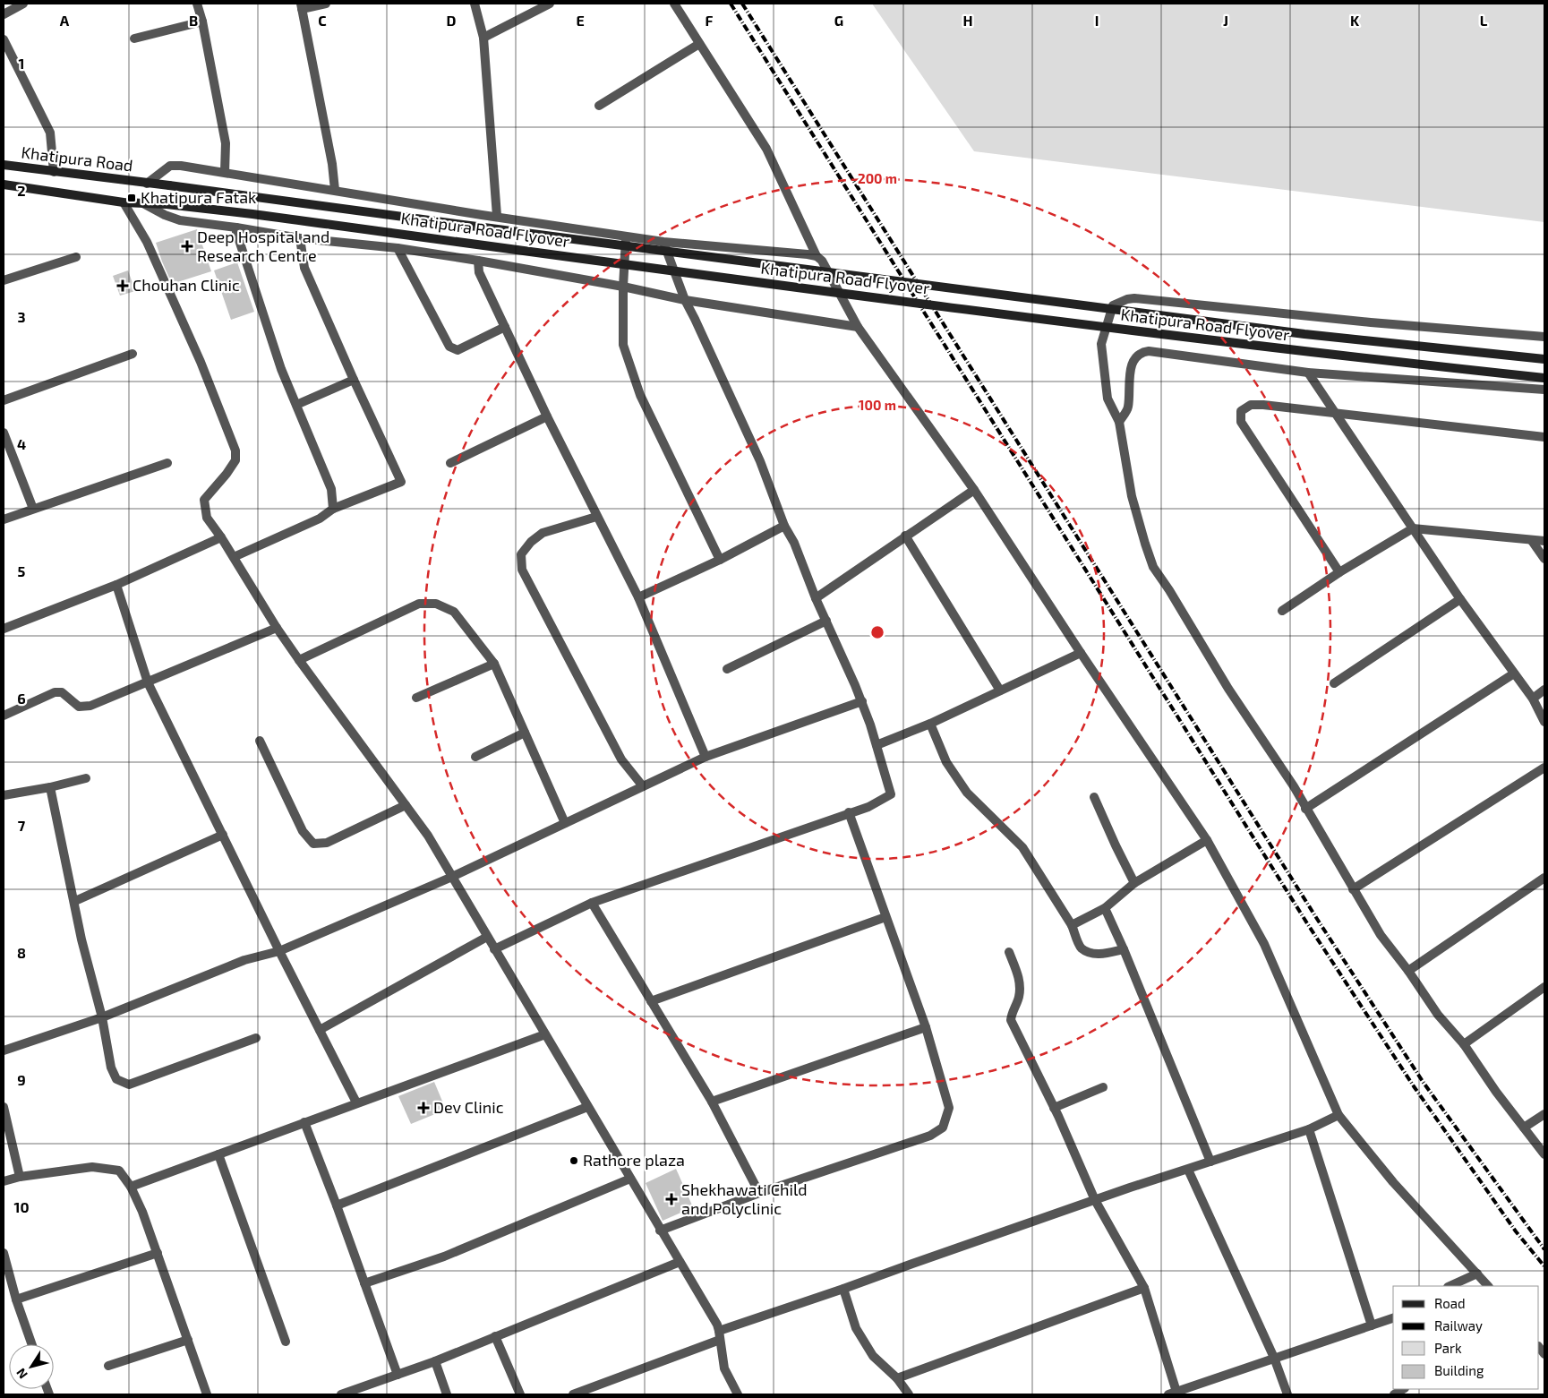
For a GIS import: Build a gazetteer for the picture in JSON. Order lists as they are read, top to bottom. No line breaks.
{"streets":{"main road":["Khatipura Road","Khatipura Road Flyover"]},"crossings":[["Khatipura Road","Khatipura Road Flyover"]],"places":{"transit":["Khatipura Fatak"],"health":["Deep Hospital and Research Centre","Chouhan Clinic","Dev Clinic","Shekhawati Child and Polyclinic"],"other":["Rathore plaza"]},"legend":["Road","Railway","Park","Building"],"north":"bottom left","grid":{"columns":["A","B","C","D","E","F","G","H","I","J","K","L"],"rows":["1","2","3","4","5","6","7","8","9","10"]},"rings":["200 m","100 m"]}
